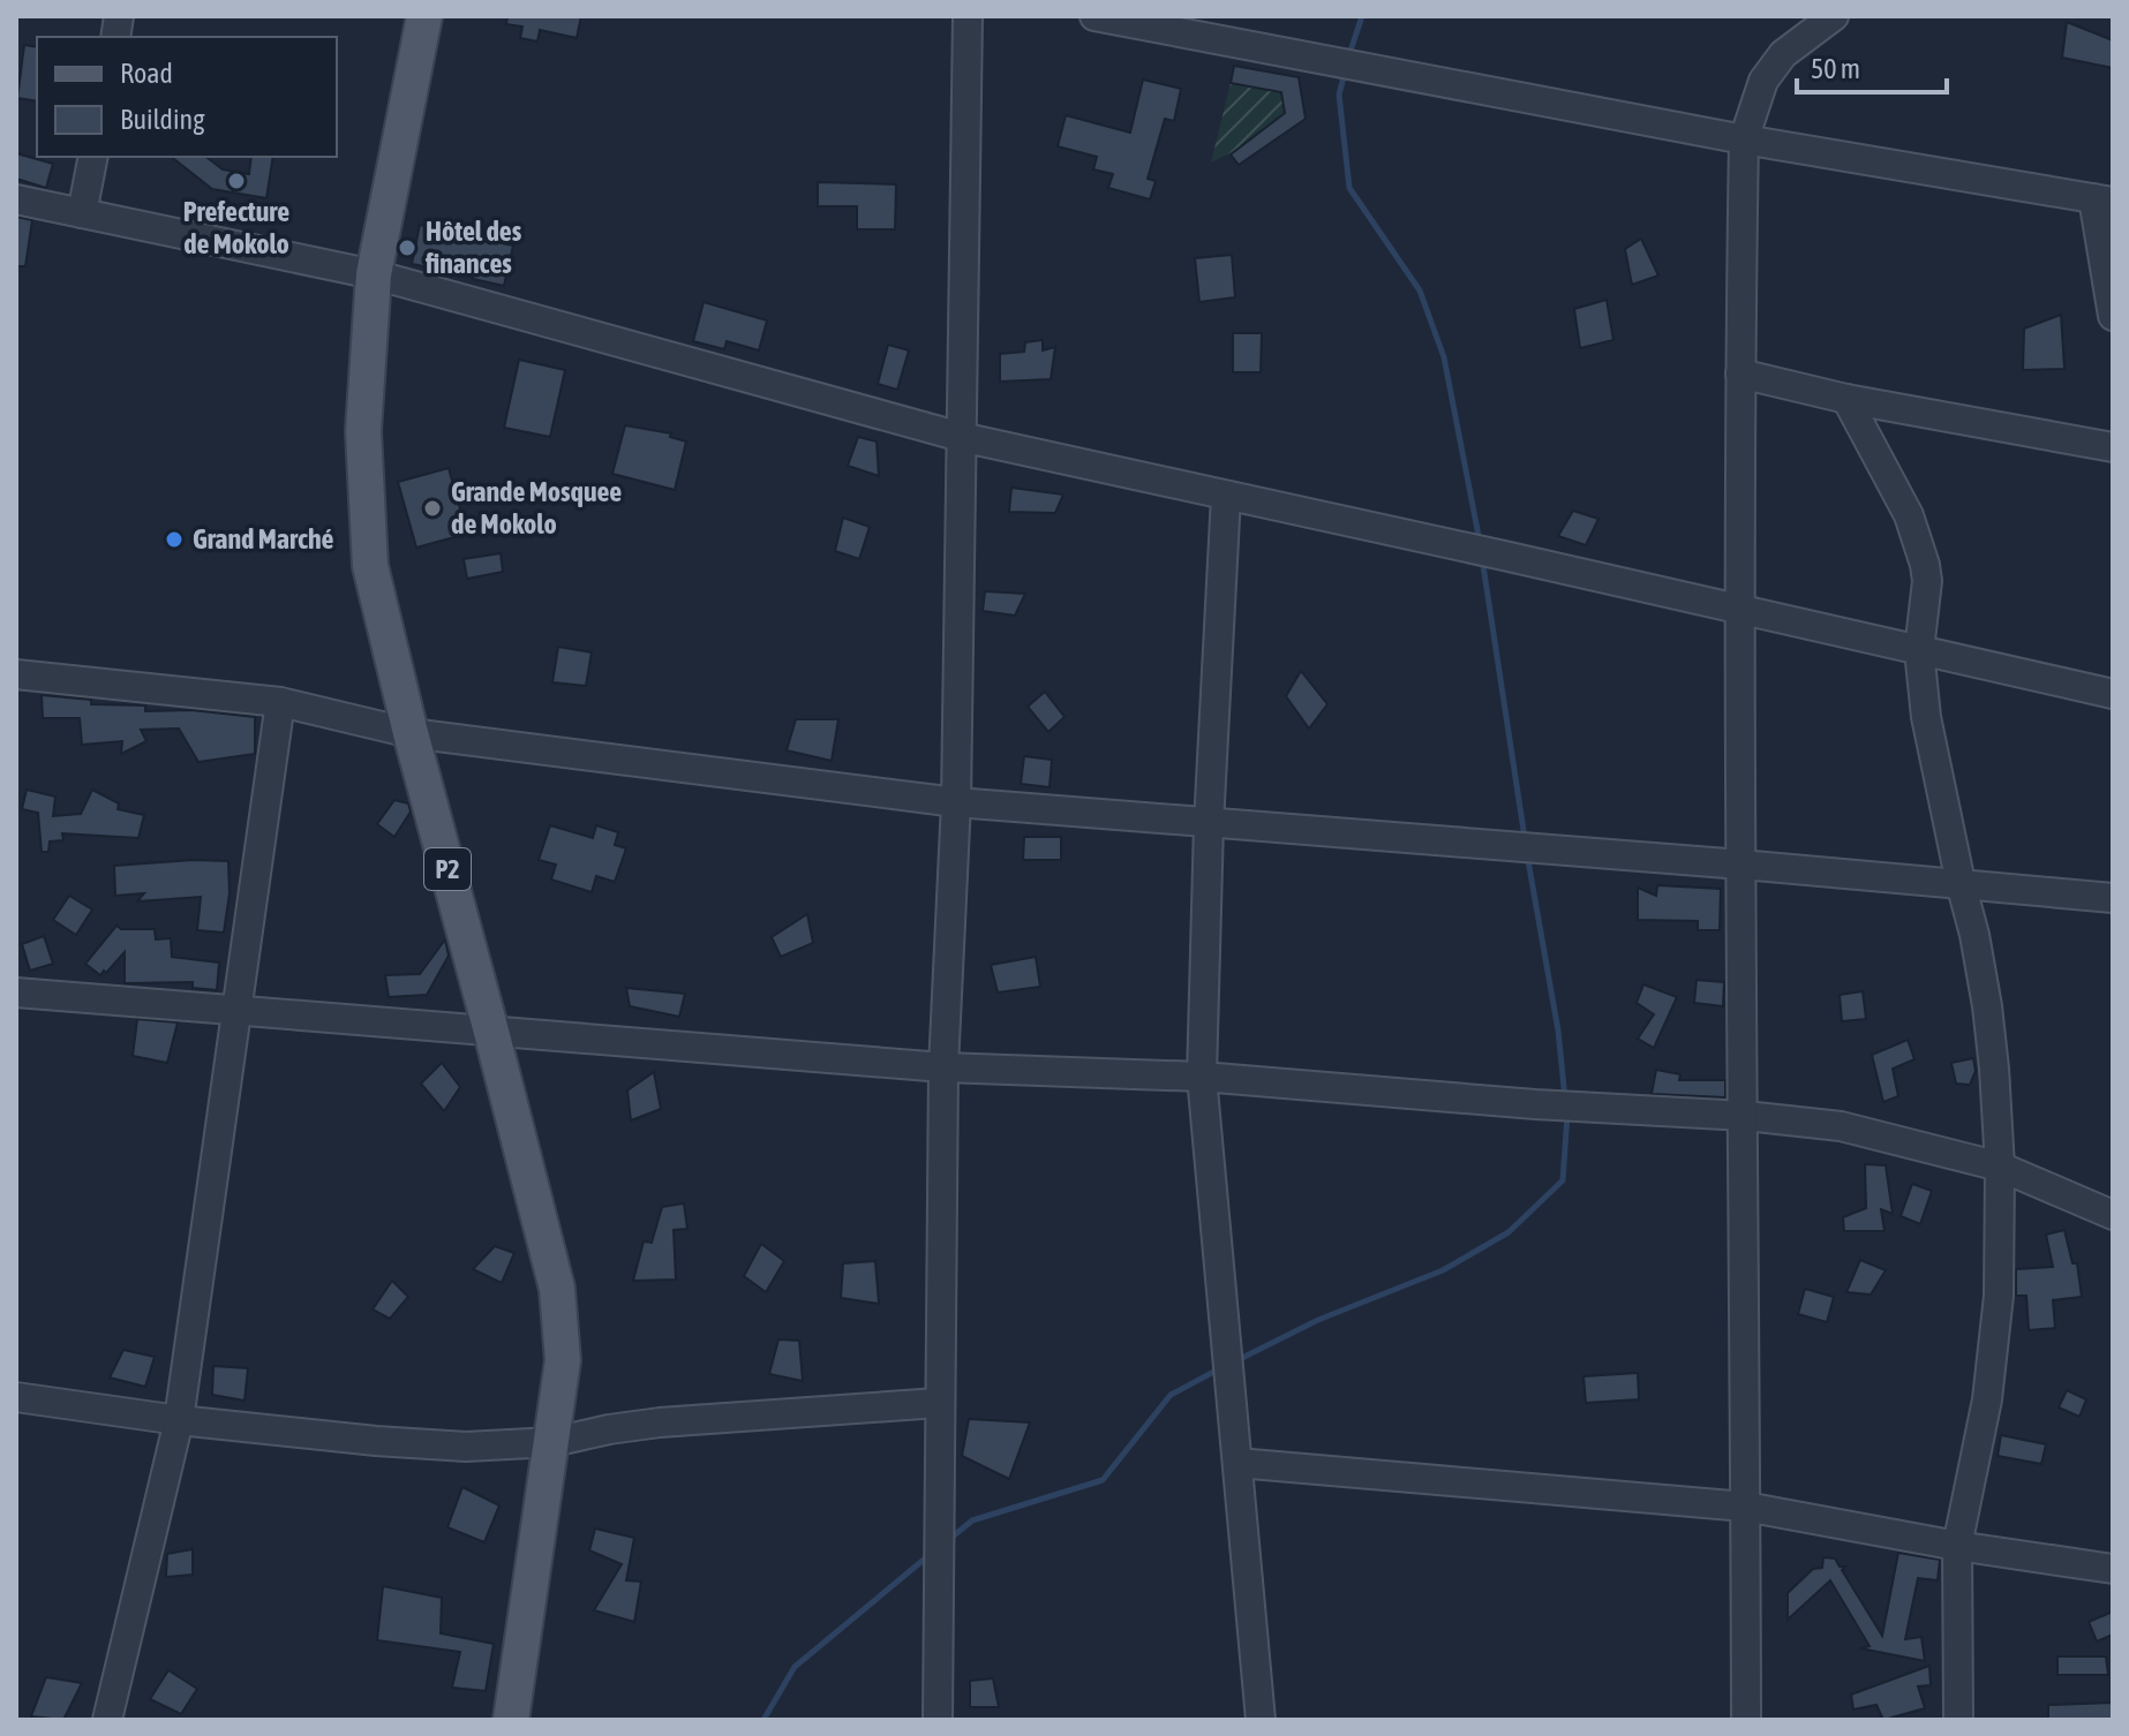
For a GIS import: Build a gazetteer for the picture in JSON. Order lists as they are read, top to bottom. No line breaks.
{"streets":{"main road":["P2"]},"places":["Prefecture de Mokolo","Hôtel des finances","Grande Mosquee de Mokolo","Grand Marché"],"legend":["Road","Building"],"scale_bar":"50 m"}
